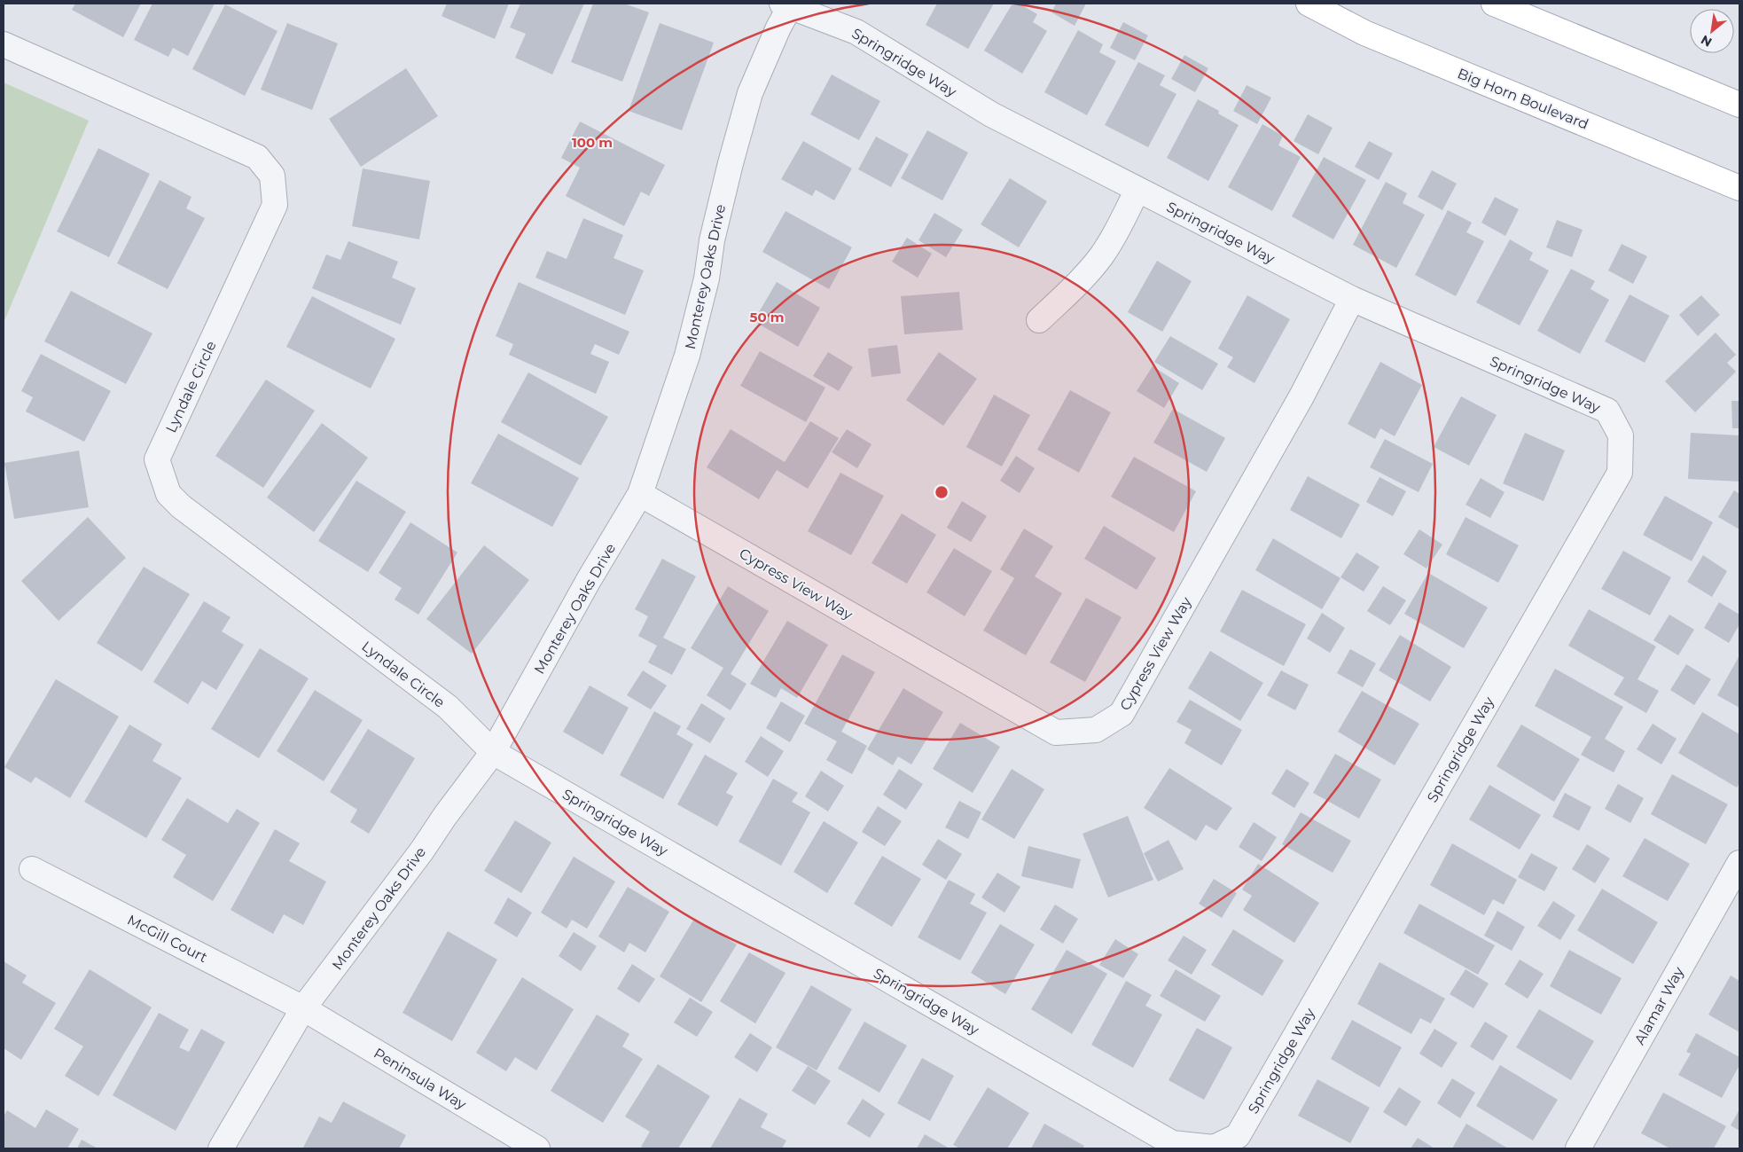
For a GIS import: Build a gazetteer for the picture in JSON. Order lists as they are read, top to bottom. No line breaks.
{"streets":{"main road":["Big Horn Boulevard"],"street":["Springridge Way","Monterey Oaks Drive","Lyndale Circle","Cypress View Way","McGill Court","Alamar Way","Peninsula Way"]},"crossings":[["Springridge Way","Monterey Oaks Drive"],["Springridge Way","Lyndale Circle"],["Springridge Way","Cypress View Way"],["Monterey Oaks Drive","Lyndale Circle"],["Monterey Oaks Drive","Cypress View Way"],["Monterey Oaks Drive","McGill Court"],["Monterey Oaks Drive","Peninsula Way"],["McGill Court","Peninsula Way"]],"north":"bottom left","rings":["100 m","50 m"]}
